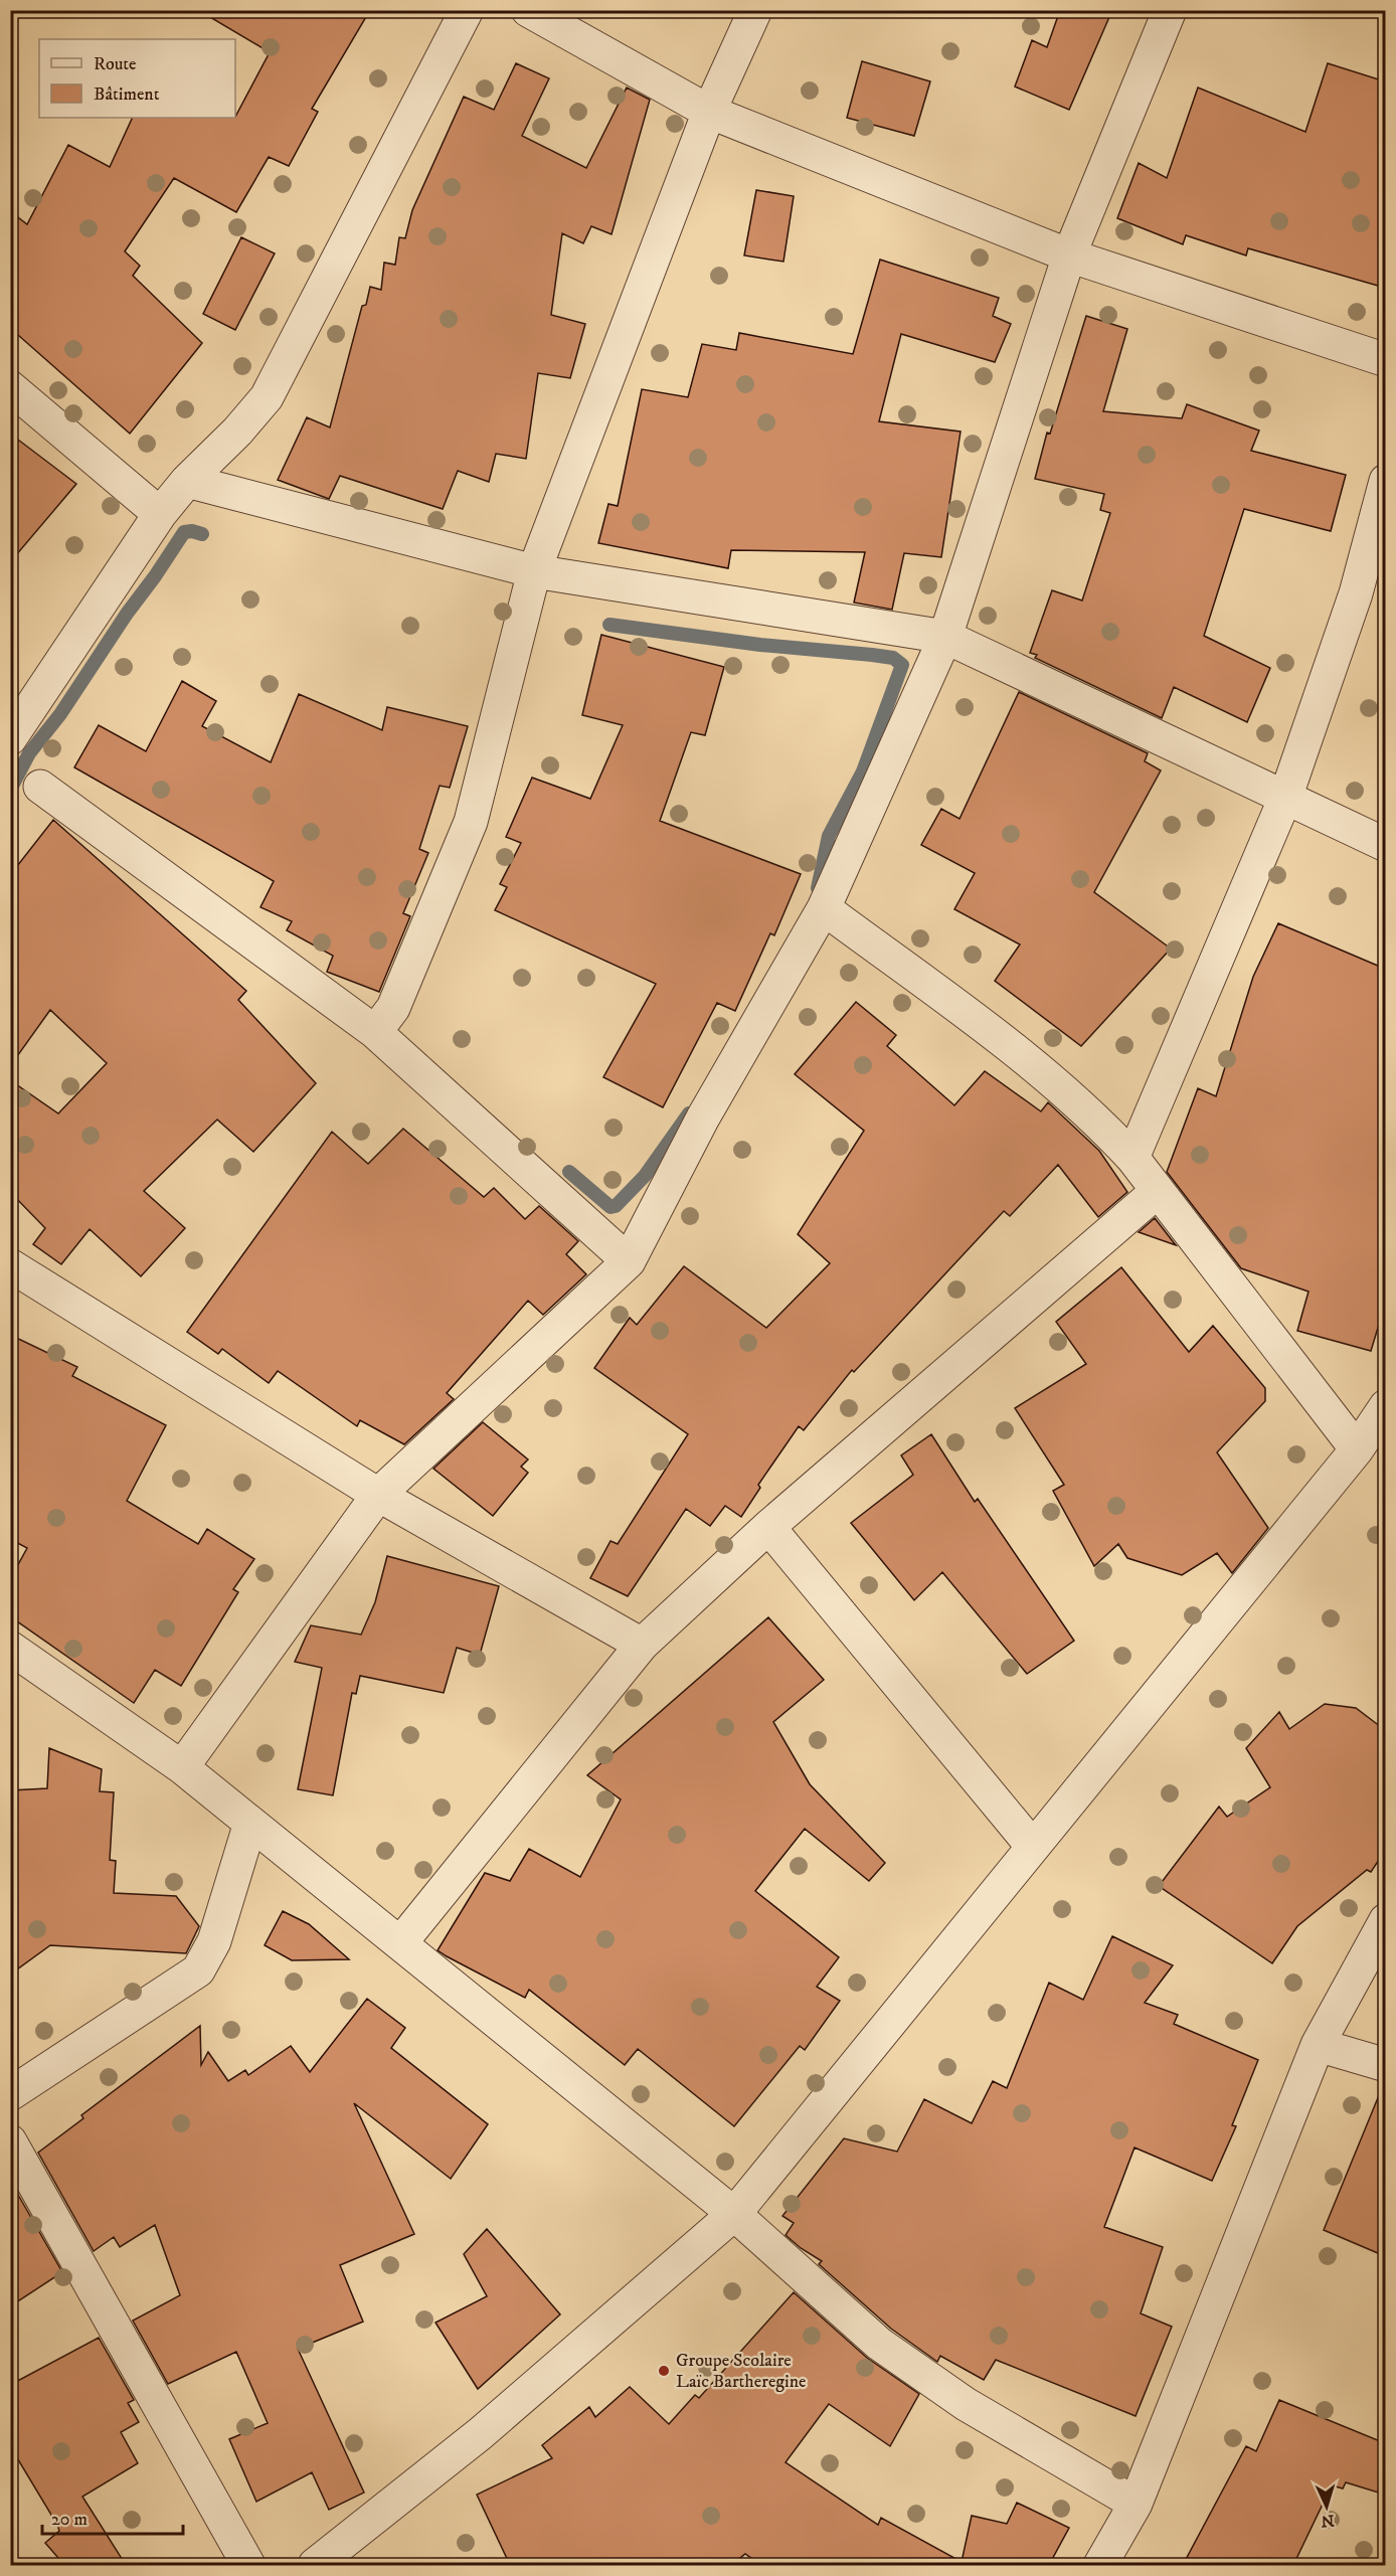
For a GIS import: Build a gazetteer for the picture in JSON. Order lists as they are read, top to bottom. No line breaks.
{"places":["Groupe Scolaire Laïc Bartheregine"],"legend":["Route","Bâtiment"],"scale_bar":"20 m","north":"bottom"}
